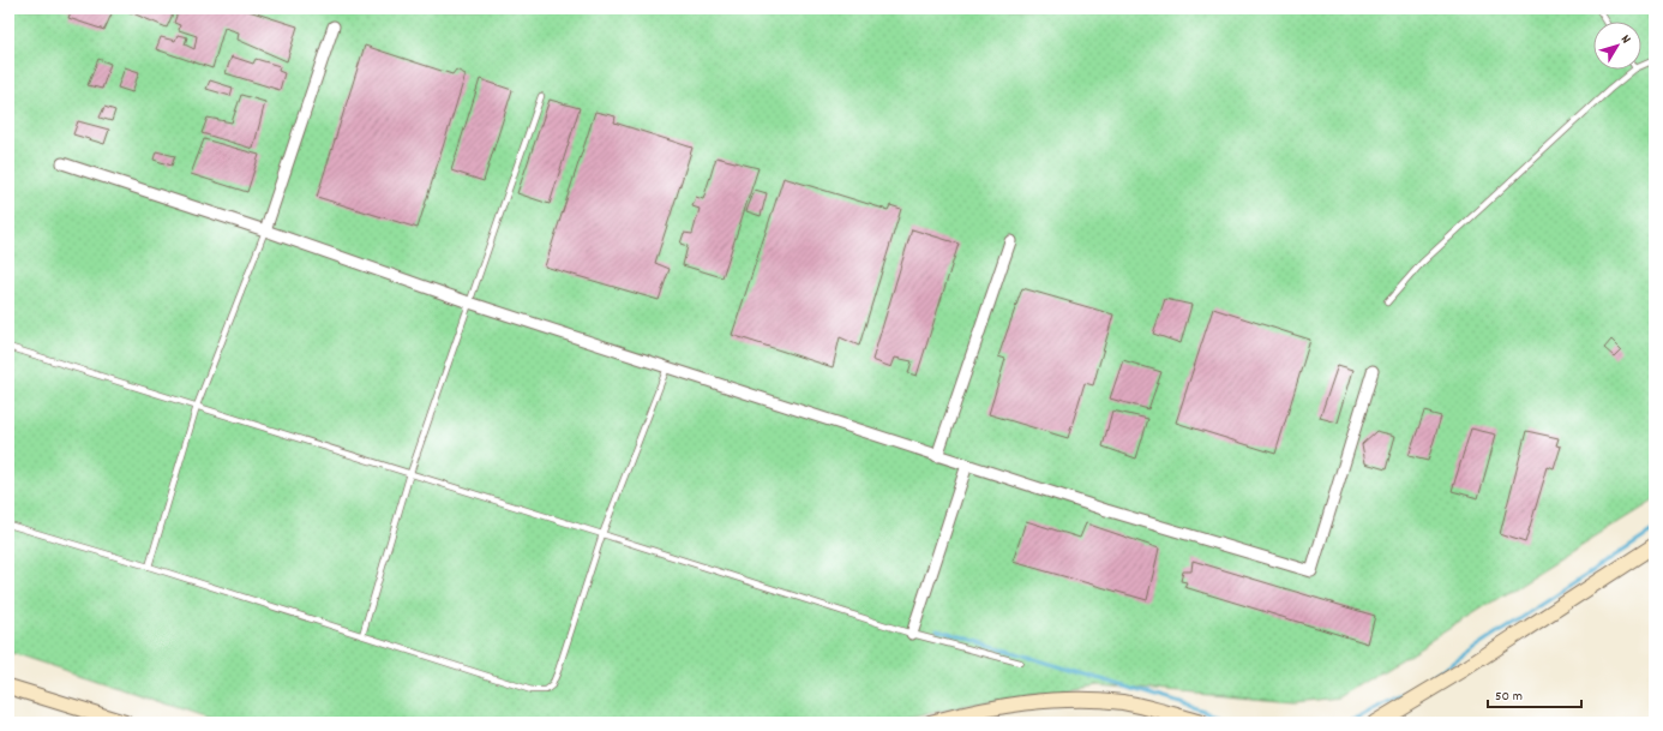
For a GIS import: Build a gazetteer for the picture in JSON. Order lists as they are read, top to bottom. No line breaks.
{"scale_bar":"50 m","north":"top right"}
